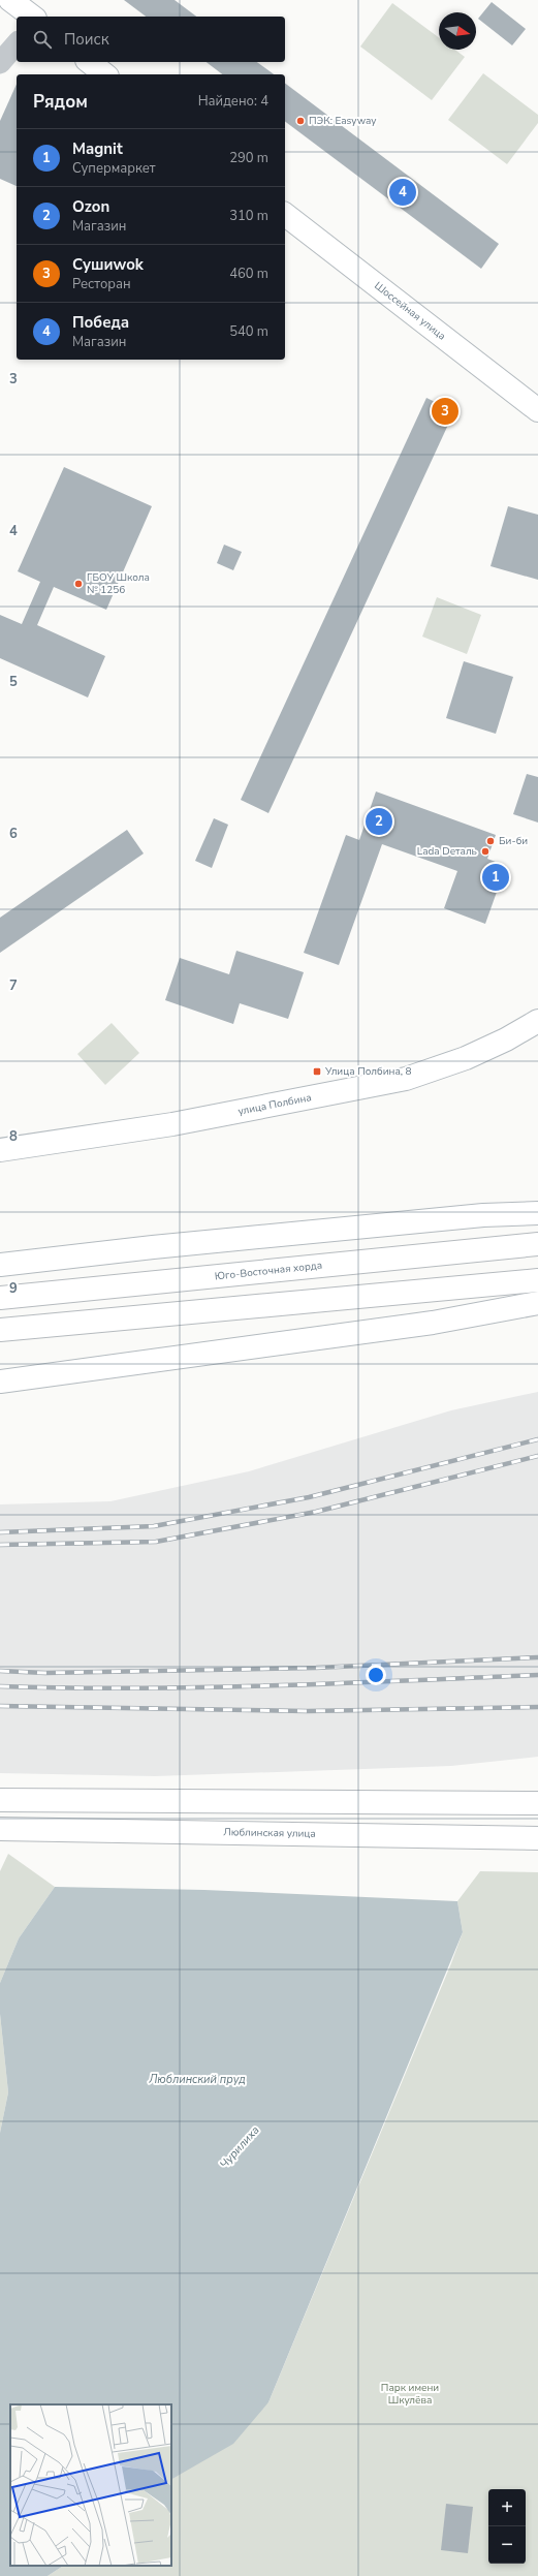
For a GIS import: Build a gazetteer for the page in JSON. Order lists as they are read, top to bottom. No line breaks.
{"streets":{"main road":["Шоссейная улица","улица Полбина","Юго-Восточная хорда","Люблинская улица"]},"water":["Люблинский пруд","Чурилиха"],"parks":["Парк имени Шкулёва"],"places":{"other":["ПЭК: Easyway","ГБОУ Школа № 1256","Би-би","Lada Dеталь"],"transit":["Улица Полбина, 8"]},"north":"right","page":{"search":"Поиск","heading":["Рядом","Найдено: 4"],"list":[{"mark":"1","name":"Magnit","note":"Супермаркет","value":"290 m"},{"mark":"2","name":"Ozon","note":"Магазин","value":"310 m"},{"mark":"3","name":"Сушиwok","note":"Ресторан","value":"460 m"},{"mark":"4","name":"Победа","note":"Магазин","value":"540 m"}],"pins":["4","3","2","1"],"map_buttons":["+","−"]},"grid":{"rows":["3","4","5","6","7","8","9"]}}
